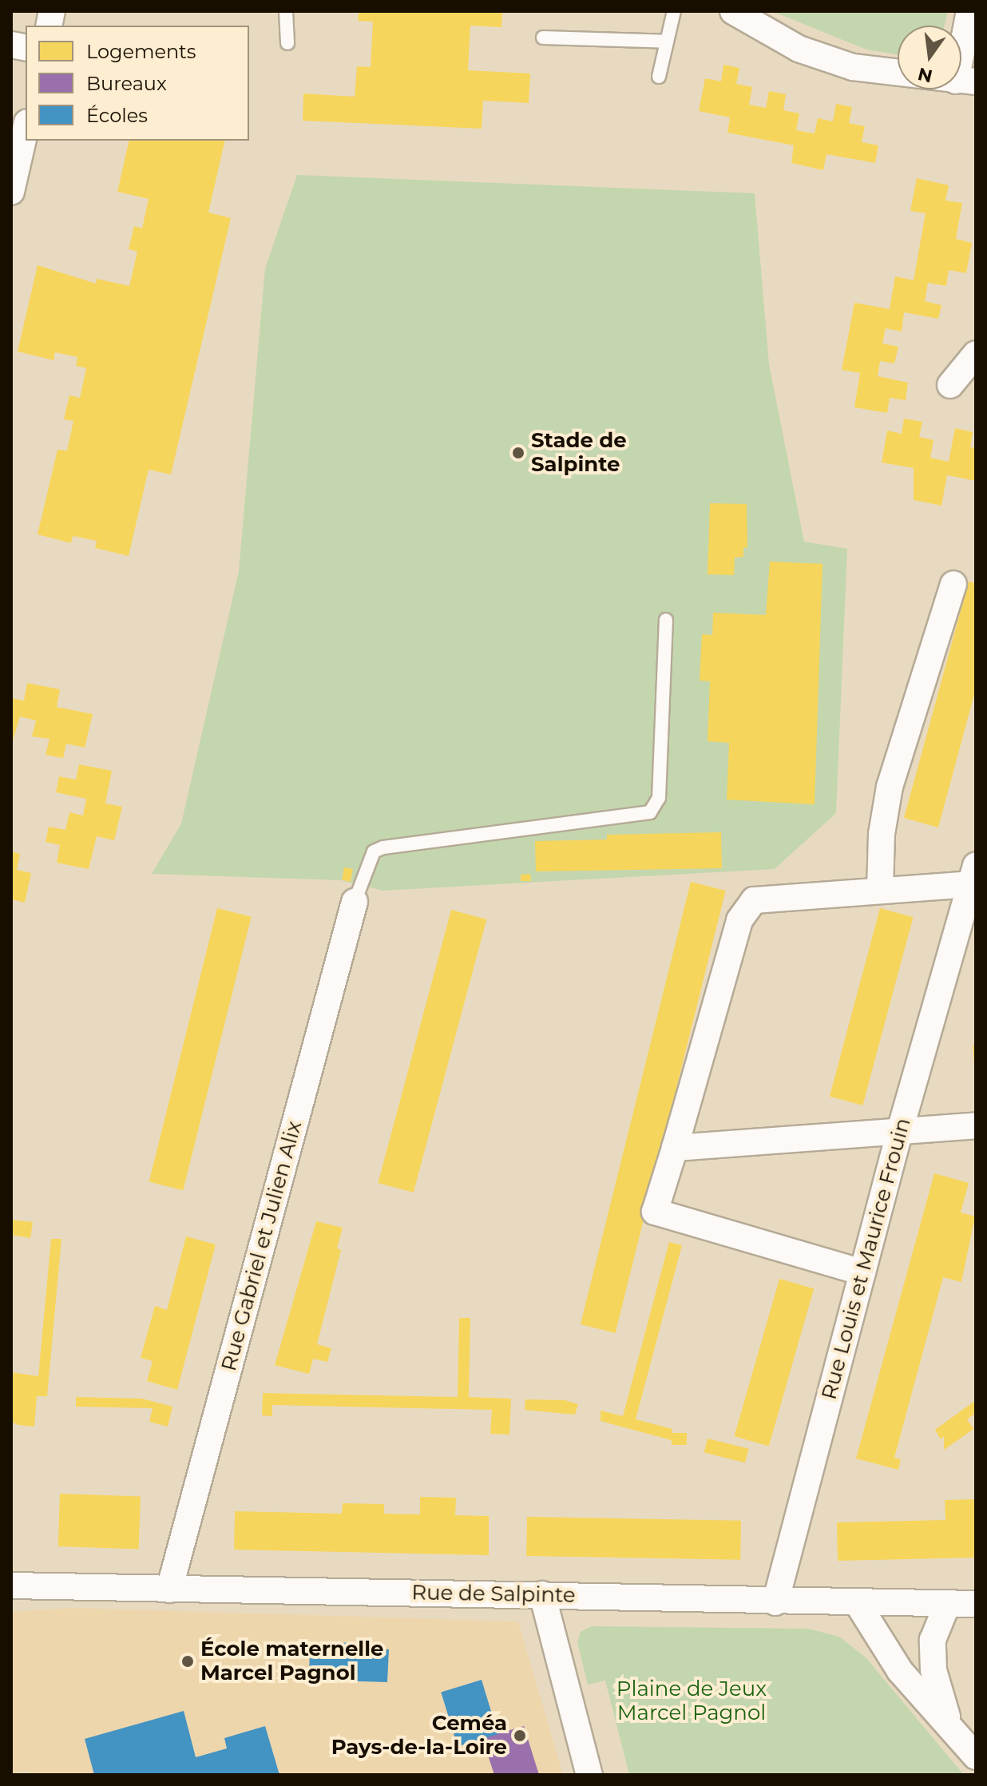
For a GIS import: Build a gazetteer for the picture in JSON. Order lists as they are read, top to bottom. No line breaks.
{"streets":{"street":["Rue Gabriel et Julien Alix","Rue Louis et Maurice Frouin","Rue de Salpinte"]},"crossings":[["Rue Gabriel et Julien Alix","Rue de Salpinte"],["Rue Louis et Maurice Frouin","Rue de Salpinte"]],"parks":["Plaine de Jeux Marcel Pagnol"],"places":["Stade de Salpinte","École maternelle Marcel Pagnol","Ceméa Pays-de-la-Loire"],"legend":["Logements","Bureaux","Écoles"],"north":"bottom"}
